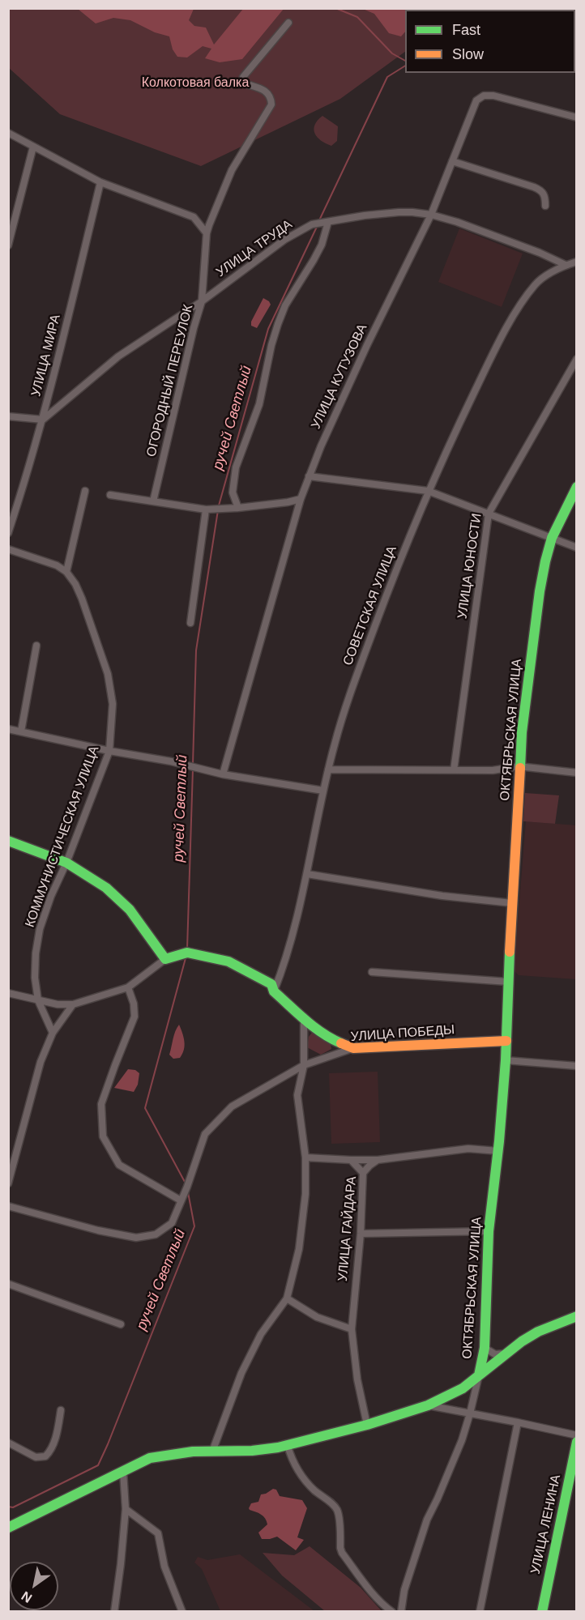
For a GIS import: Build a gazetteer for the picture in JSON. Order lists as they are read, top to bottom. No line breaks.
{"streets":{"street":["УЛИЦА ТРУДА","УЛИЦА МИРА","УЛИЦА КУТУЗОВА","ОГОРОДНЫЙ ПЕРЕУЛОК","УЛИЦА ЮНОСТИ","СОВЕТСКАЯ УЛИЦА","ОКТЯБРЬСКАЯ УЛИЦА","КОММУНИСТИЧЕСКАЯ УЛИЦА","УЛИЦА ПОБЕДЫ","УЛИЦА ГАЙДАРА","УЛИЦА ЛЕНИНА"]},"crossings":[["УЛИЦА ТРУДА","УЛИЦА МИРА"],["УЛИЦА ТРУДА","УЛИЦА КУТУЗОВА"],["УЛИЦА ТРУДА","ОГОРОДНЫЙ ПЕРЕУЛОК"],["УЛИЦА ТРУДА","СОВЕТСКАЯ УЛИЦА"],["ОКТЯБРЬСКАЯ УЛИЦА","УЛИЦА ПОБЕДЫ"]],"water":["ручей Светлый"],"parks":["Колкотовая балка"],"legend":["Fast","Slow"],"north":"bottom left"}
